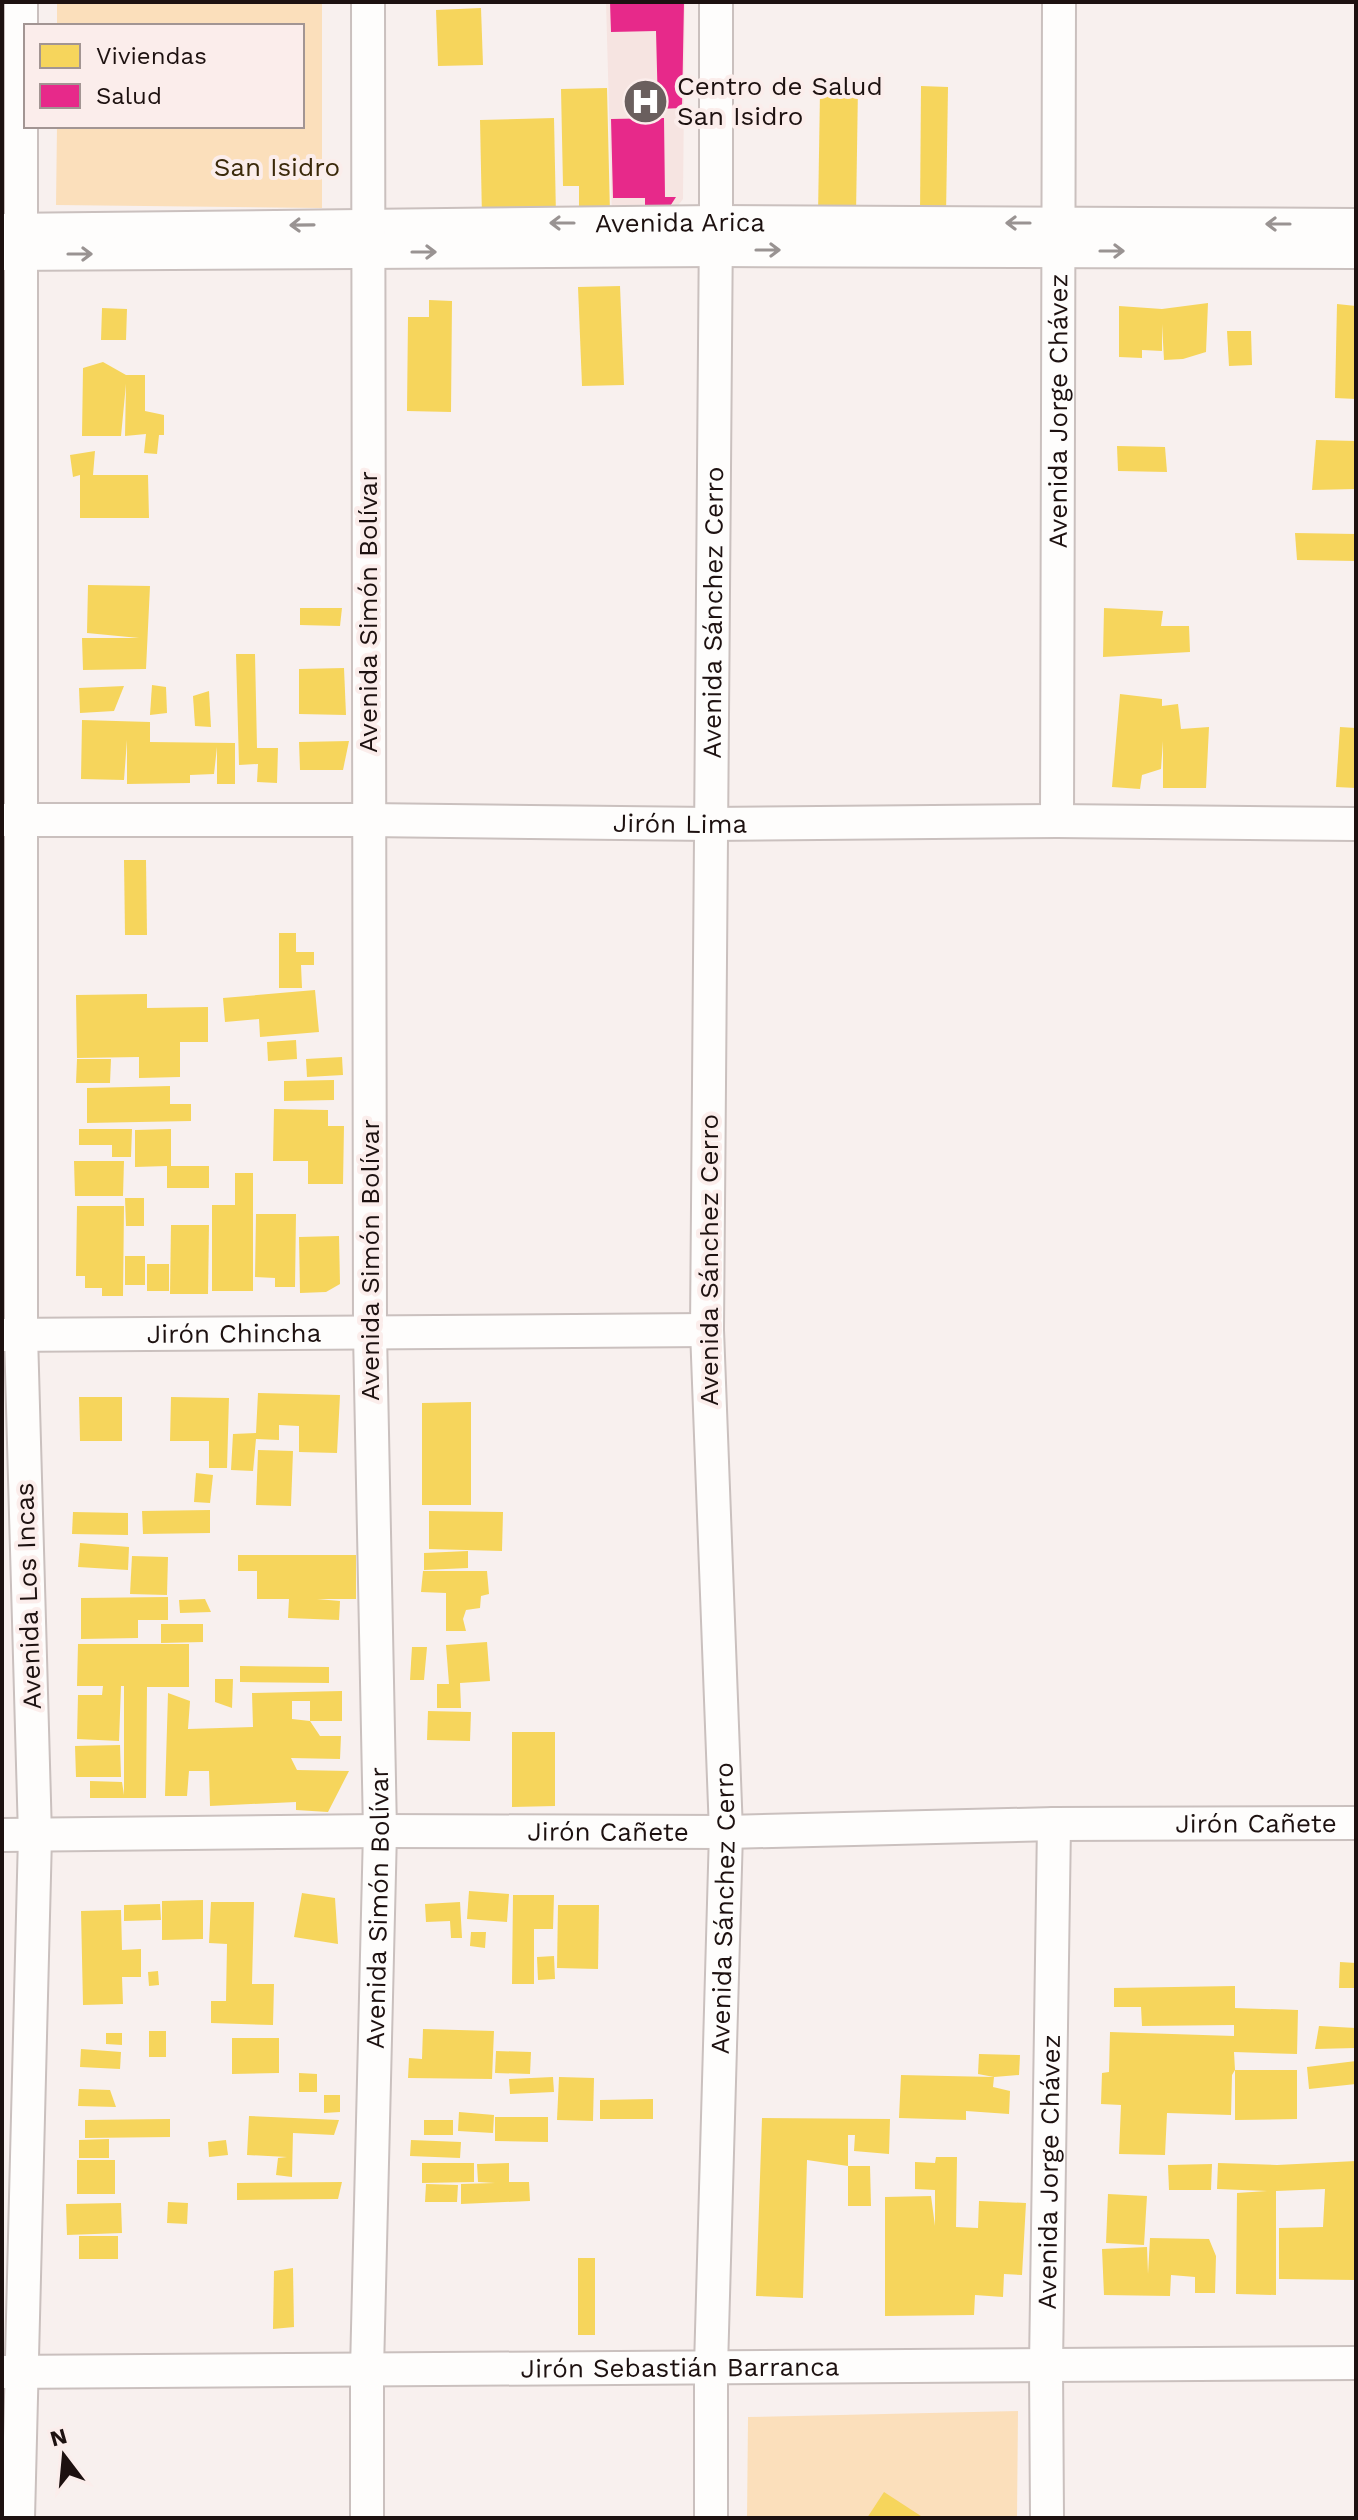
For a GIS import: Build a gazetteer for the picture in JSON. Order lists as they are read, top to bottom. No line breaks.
{"streets":{"street":["Avenida Arica","Avenida Jorge Chávez","Avenida Simón Bolívar","Avenida Sánchez Cerro","Jirón Lima","Jirón Chincha","Avenida Los Incas","Jirón Cañete","Jirón Sebastián Barranca"]},"crossings":[["Avenida Arica","Avenida Jorge Chávez"],["Avenida Arica","Avenida Simón Bolívar"],["Avenida Arica","Avenida Sánchez Cerro"],["Avenida Arica","Avenida Los Incas"],["Avenida Jorge Chávez","Jirón Lima"],["Avenida Jorge Chávez","Jirón Cañete"],["Avenida Jorge Chávez","Jirón Sebastián Barranca"],["Avenida Simón Bolívar","Jirón Lima"],["Avenida Simón Bolívar","Jirón Chincha"],["Avenida Simón Bolívar","Jirón Cañete"],["Avenida Simón Bolívar","Jirón Sebastián Barranca"],["Avenida Sánchez Cerro","Jirón Lima"],["Avenida Sánchez Cerro","Jirón Chincha"],["Avenida Sánchez Cerro","Jirón Cañete"],["Avenida Sánchez Cerro","Jirón Sebastián Barranca"],["Jirón Lima","Avenida Los Incas"],["Jirón Chincha","Avenida Los Incas"],["Avenida Los Incas","Jirón Cañete"],["Avenida Los Incas","Jirón Sebastián Barranca"]],"parks":["San Isidro"],"places":{"hospital":["Centro de Salud San Isidro"]},"legend":["Viviendas","Salud"],"north":"top"}
